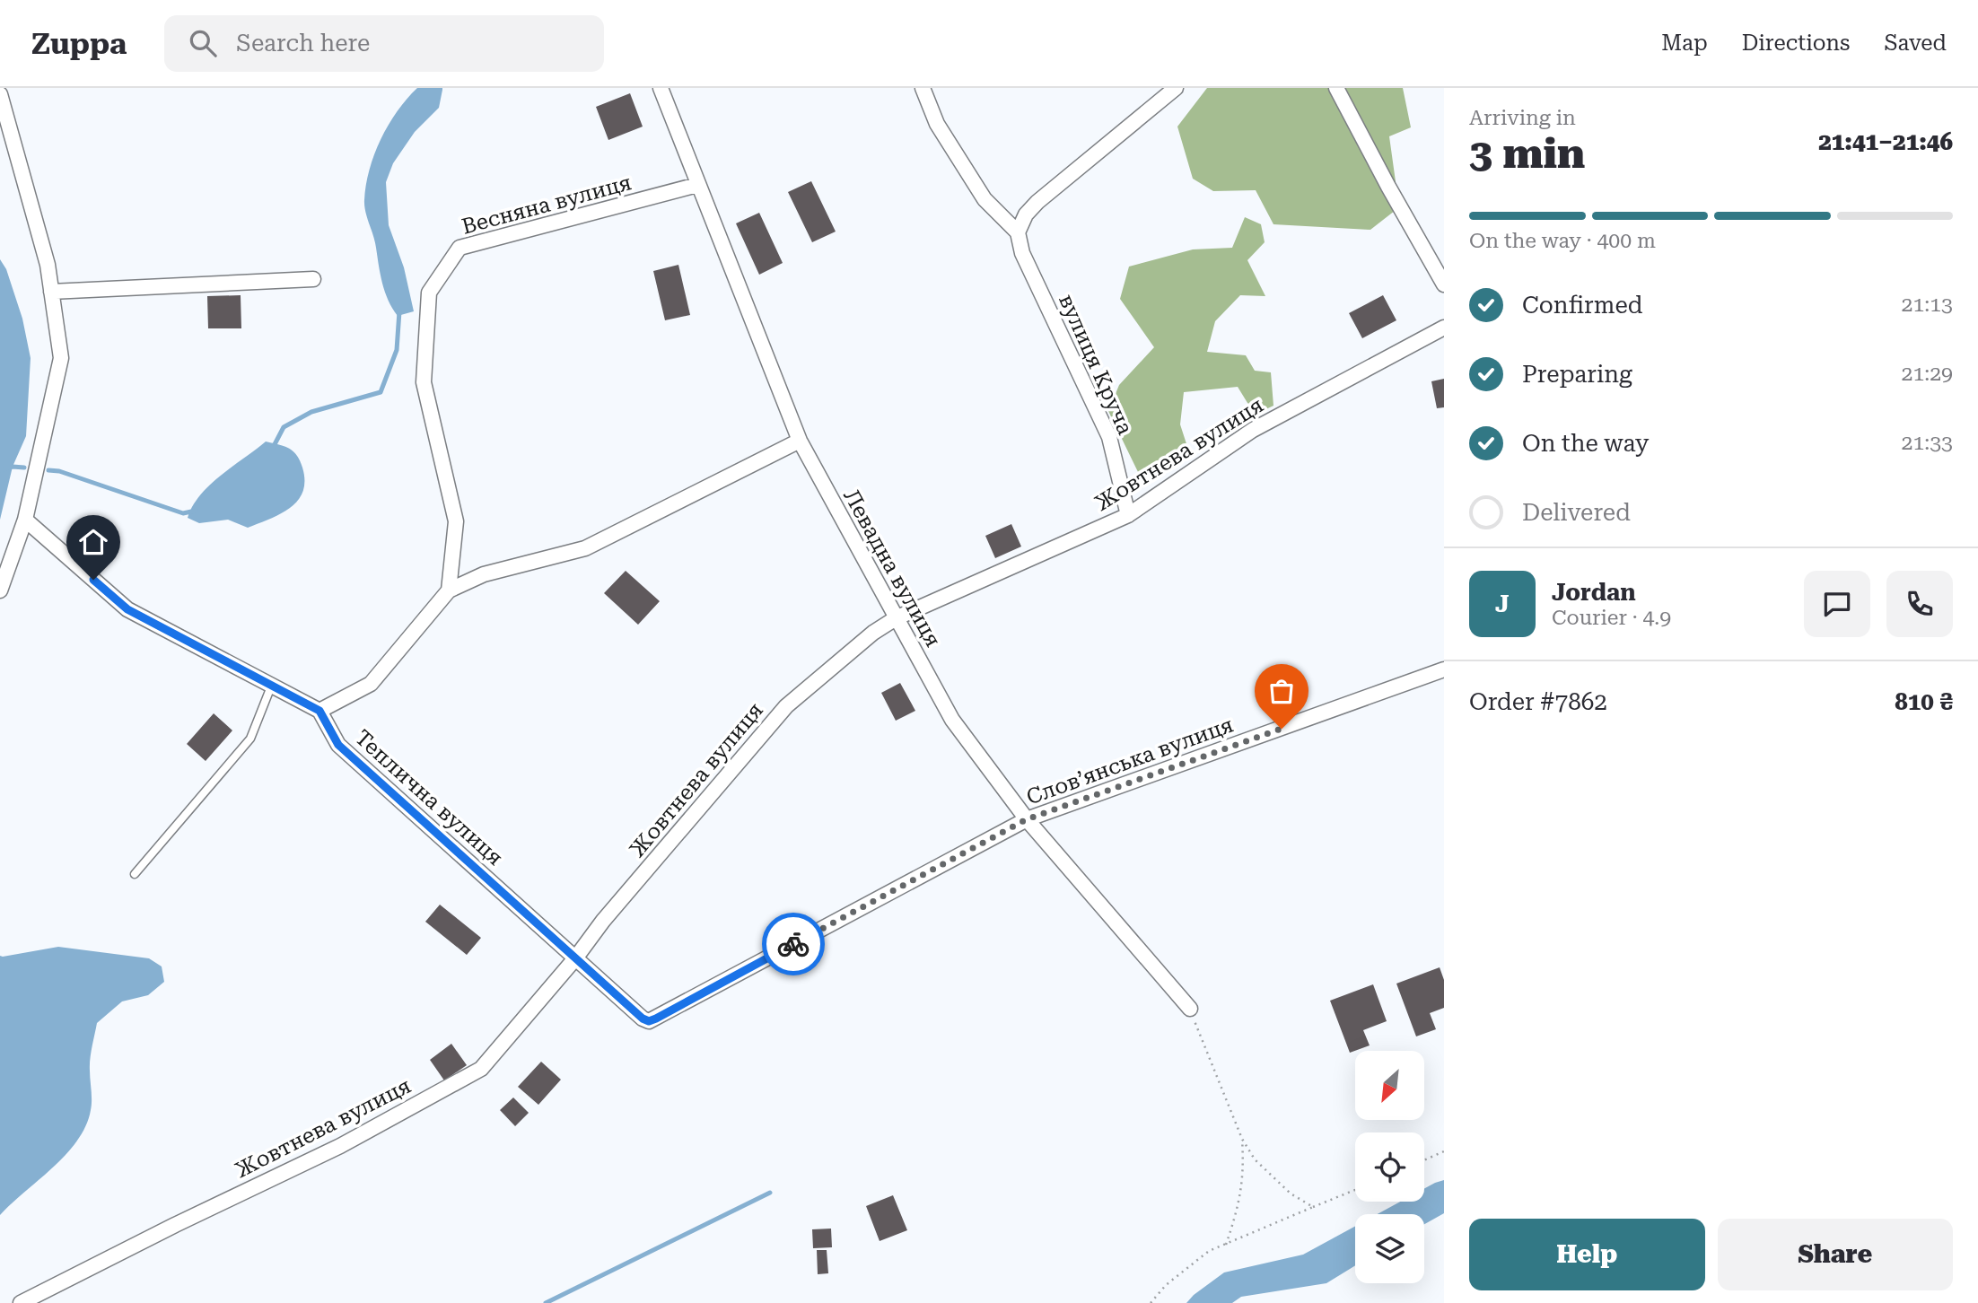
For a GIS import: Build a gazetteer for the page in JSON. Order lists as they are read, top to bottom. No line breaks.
{"streets":{"street":["Весняна вулиця","вулиця Круча","Жовтнева вулиця","Левадна вулиця","Словʼянська вулиця","Теплична вулиця"]},"crossings":[["Весняна вулиця","Левадна вулиця"],["вулиця Круча","Жовтнева вулиця"],["Жовтнева вулиця","Левадна вулиця"],["Жовтнева вулиця","Теплична вулиця"],["Левадна вулиця","Словʼянська вулиця"],["Словʼянська вулиця","Теплична вулиця"]],"north":"bottom left","page":{"header":"Zuppa","search":"Search here","nav":["Map","Directions","Saved"],"heading":["3 min","Arriving in","21:41–21:46"],"panel":["Jordan","Courier · 4.9","Order #7862","810 ₴"],"bar":"On the way · 400 m","list":[["Confirmed","21:13"],["Preparing","21:29"],["On the way","21:33"],"Delivered"],"round":"J","buttons":["Help","Share"]}}
